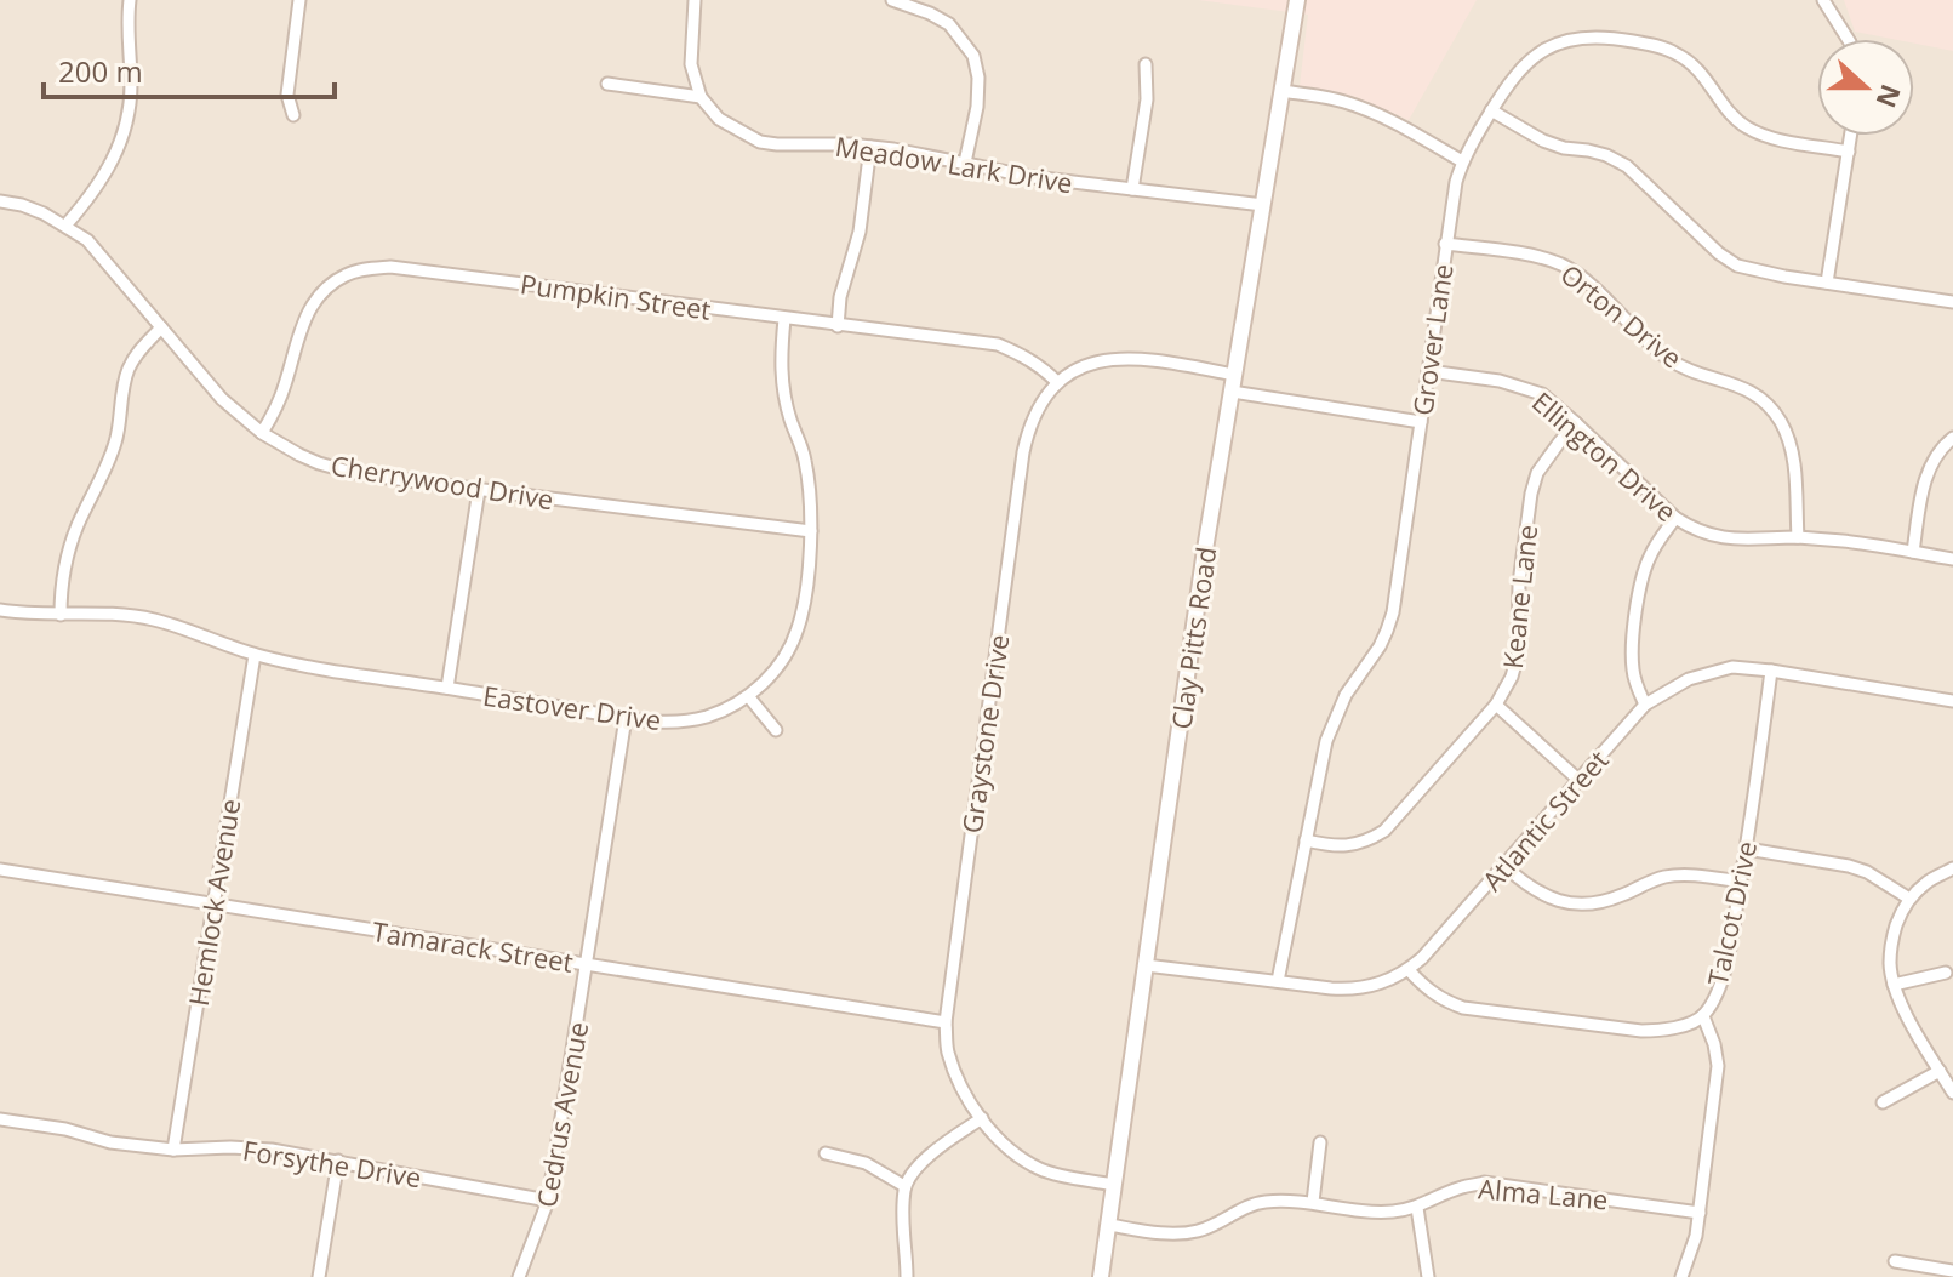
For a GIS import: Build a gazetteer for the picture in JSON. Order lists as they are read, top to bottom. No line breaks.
{"streets":{"street":["Meadow Lark Drive","Pumpkin Street","Orton Drive","Grover Lane","Ellington Drive","Cherrywood Drive","Keane Lane","Clay Pitts Road","Eastover Drive","Graystone Drive","Atlantic Street","Hemlock Avenue","Talcot Drive","Tamarack Street","Cedrus Avenue","Forsythe Drive","Alma Lane"]},"crossings":[["Meadow Lark Drive","Clay Pitts Road"],["Pumpkin Street","Cherrywood Drive"],["Pumpkin Street","Eastover Drive"],["Pumpkin Street","Graystone Drive"],["Orton Drive","Grover Lane"],["Orton Drive","Ellington Drive"],["Grover Lane","Ellington Drive"],["Grover Lane","Keane Lane"],["Grover Lane","Atlantic Street"],["Ellington Drive","Keane Lane"],["Cherrywood Drive","Eastover Drive"],["Clay Pitts Road","Graystone Drive"],["Clay Pitts Road","Atlantic Street"],["Clay Pitts Road","Alma Lane"],["Eastover Drive","Hemlock Avenue"],["Eastover Drive","Cedrus Avenue"],["Graystone Drive","Tamarack Street"],["Atlantic Street","Talcot Drive"],["Hemlock Avenue","Tamarack Street"],["Hemlock Avenue","Forsythe Drive"],["Tamarack Street","Cedrus Avenue"],["Cedrus Avenue","Forsythe Drive"]],"scale_bar":"200 m","north":"right"}
